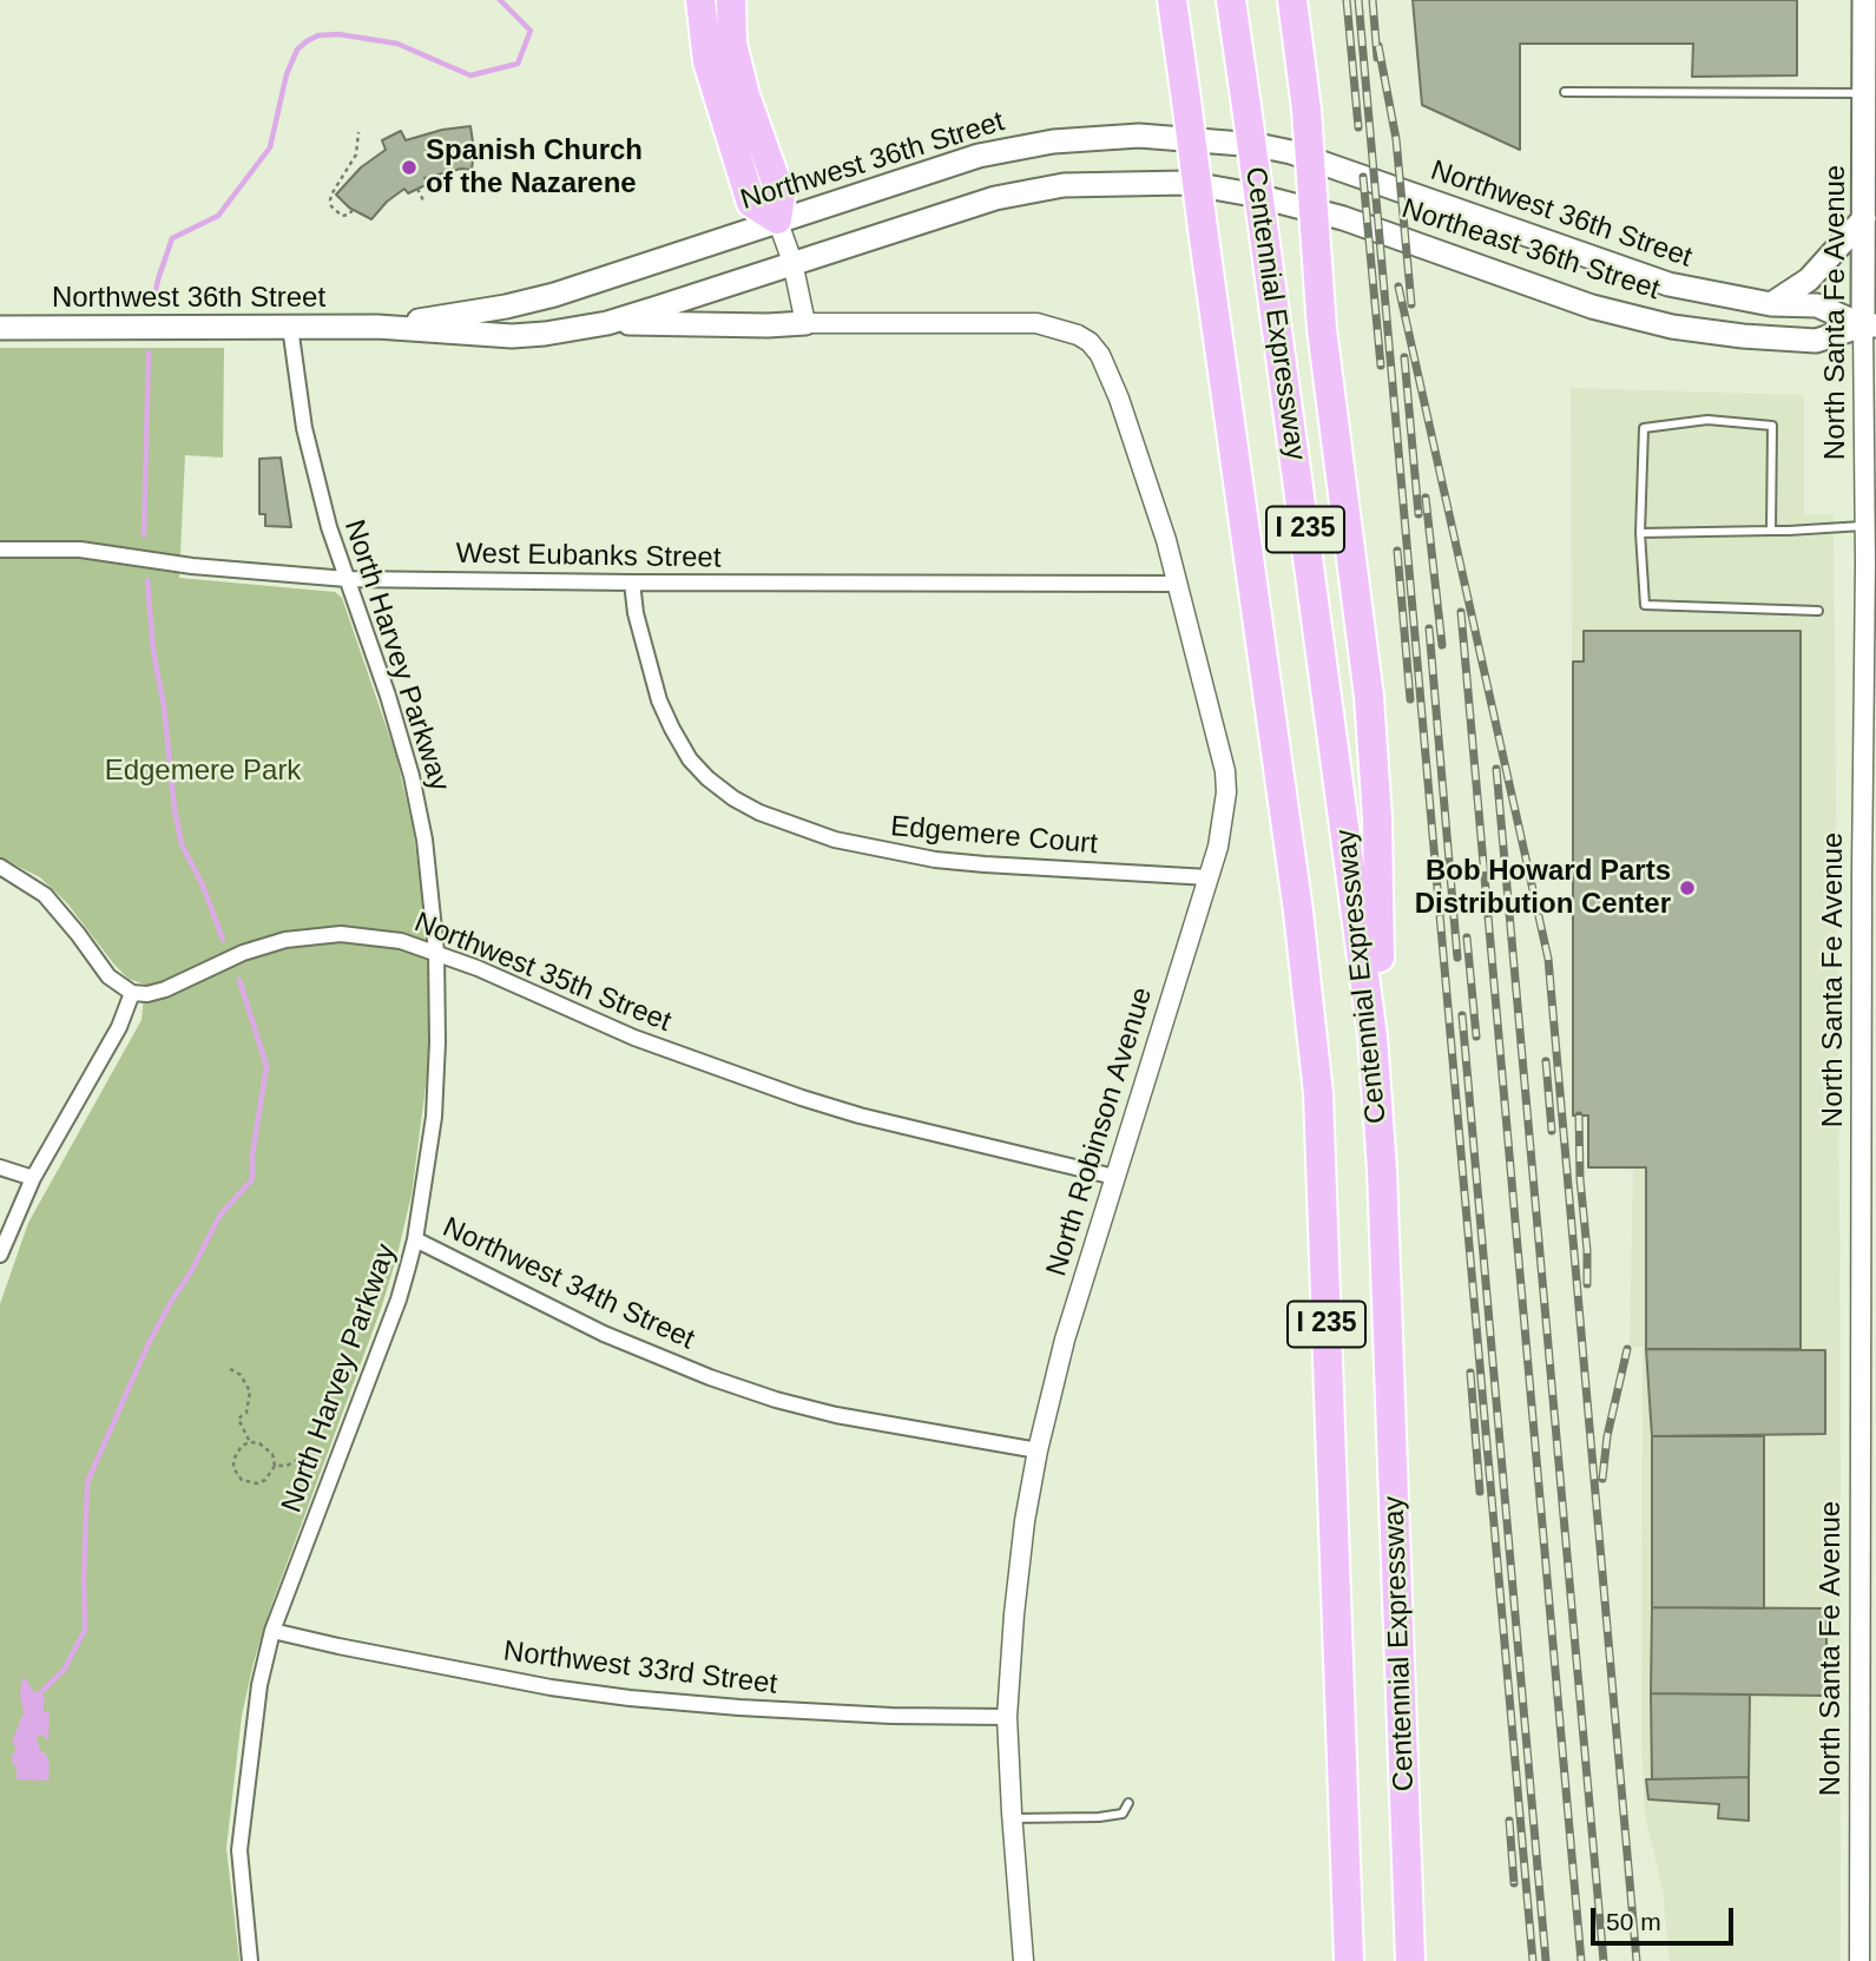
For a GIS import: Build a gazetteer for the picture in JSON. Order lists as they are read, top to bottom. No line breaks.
{"streets":{"highway":["Centennial Expressway","I 235"],"main road":["Northwest 36th Street","Northeast 36th Street","North Santa Fe Avenue"],"street":["West Eubanks Street","North Harvey Parkway","Edgemere Court","Northwest 35th Street","North Robinson Avenue","Northwest 34th Street","Northwest 33rd Street"]},"crossings":[["Northwest 36th Street","Northeast 36th Street"],["Northwest 36th Street","North Santa Fe Avenue"],["Northwest 36th Street","North Harvey Parkway"],["Northeast 36th Street","North Santa Fe Avenue"],["West Eubanks Street","North Harvey Parkway"],["West Eubanks Street","Edgemere Court"],["West Eubanks Street","North Robinson Avenue"],["North Harvey Parkway","Northwest 35th Street"],["North Harvey Parkway","Northwest 34th Street"],["North Harvey Parkway","Northwest 33rd Street"],["Edgemere Court","North Robinson Avenue"],["Northwest 35th Street","North Robinson Avenue"],["North Robinson Avenue","Northwest 34th Street"],["North Robinson Avenue","Northwest 33rd Street"]],"parks":["Edgemere Park"],"places":["Spanish Church of the Nazarene","Bob Howard Parts Distribution Center"],"scale_bar":"50 m"}
